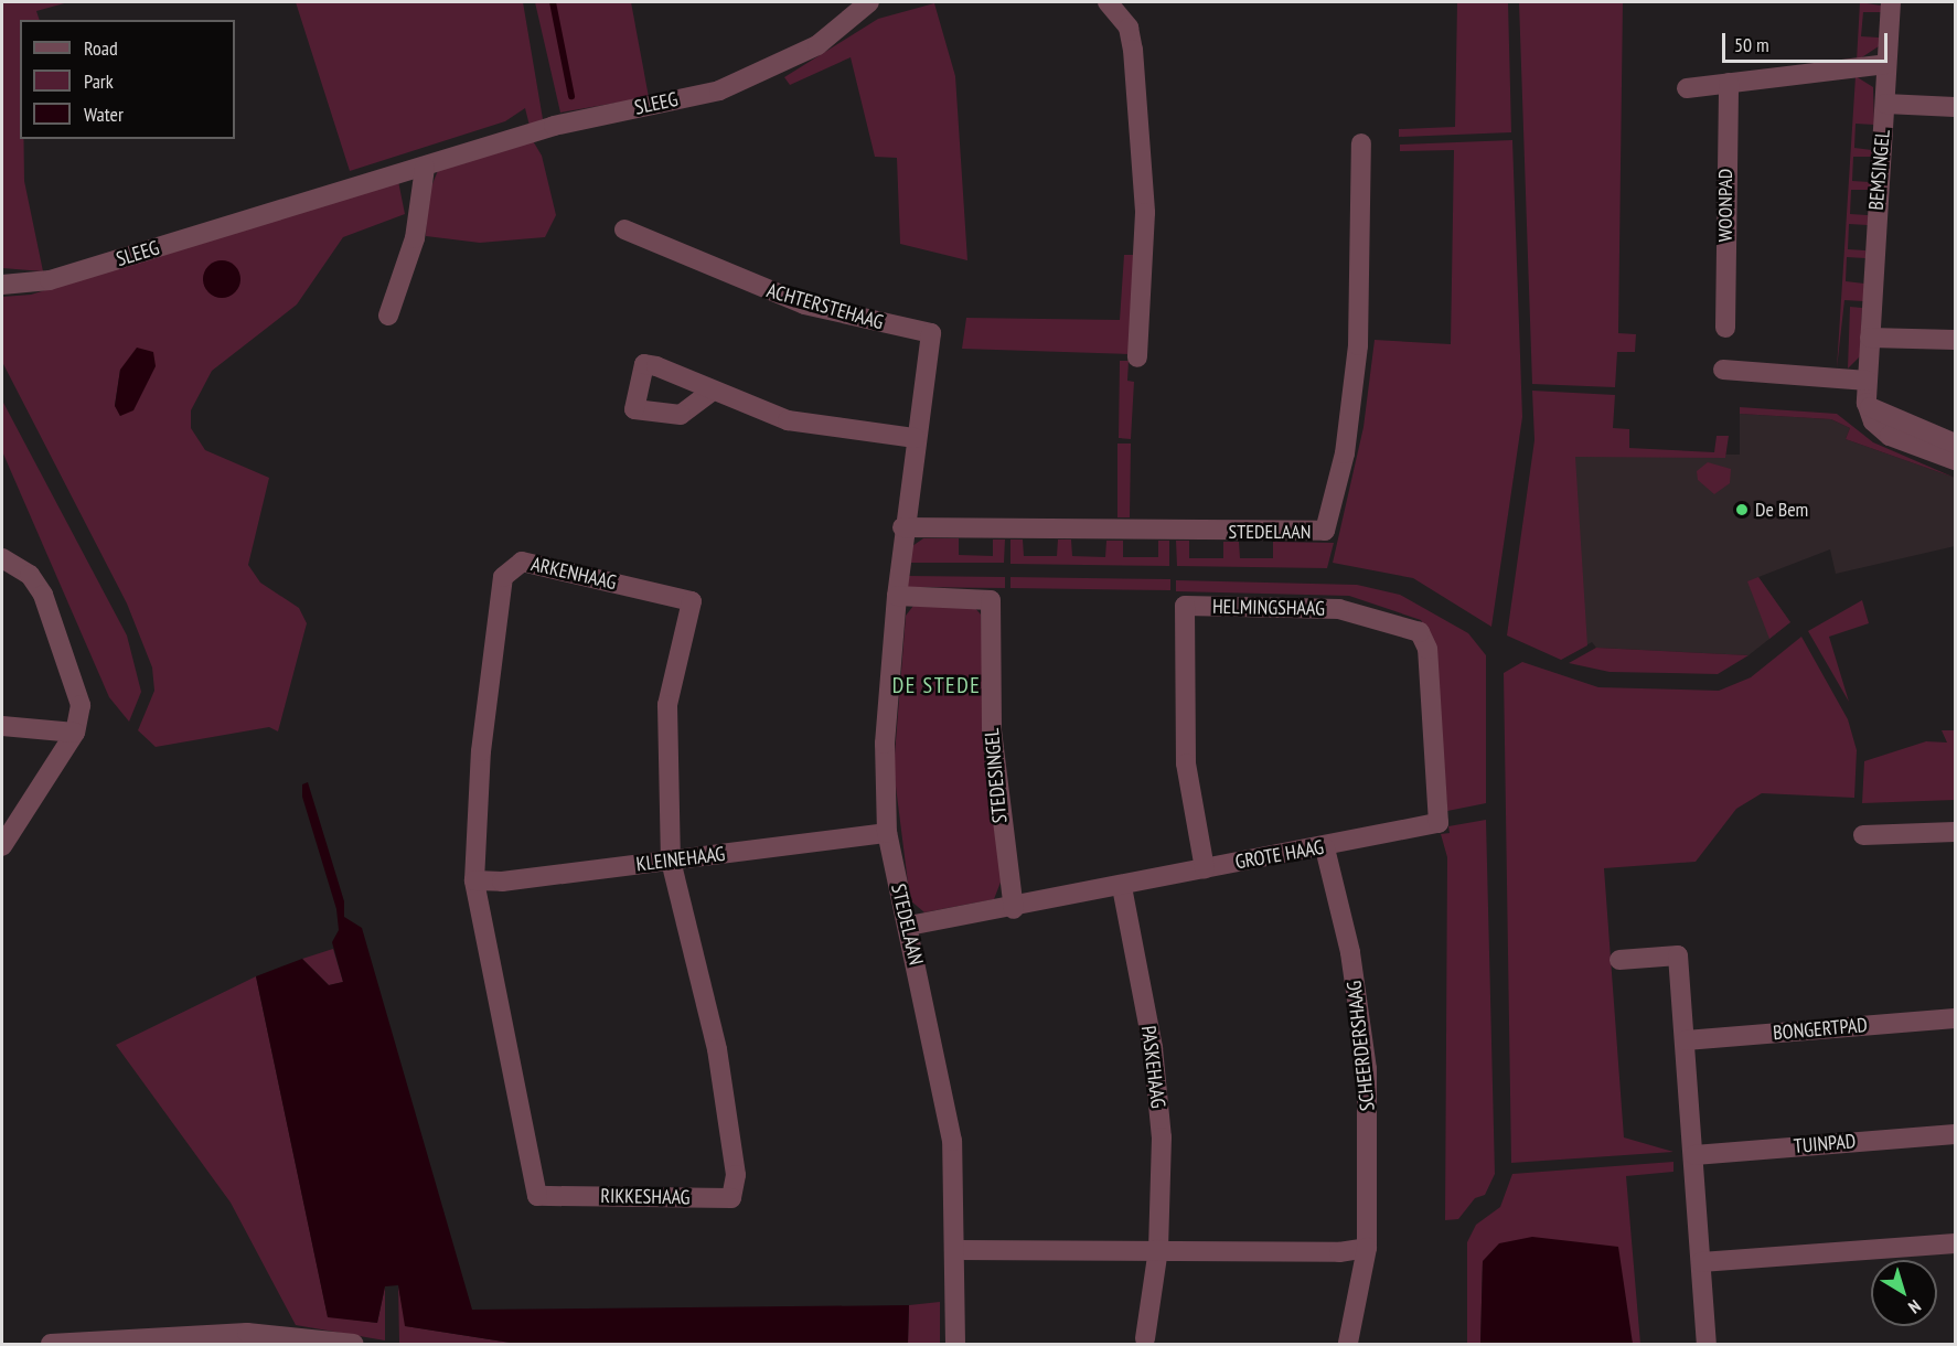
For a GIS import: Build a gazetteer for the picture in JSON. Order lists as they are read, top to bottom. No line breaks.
{"streets":{"street":["SLEEG","BEMSINGEL","WOONPAD","ACHTERSTEHAAG","STEDELAAN","ARKENHAAG","HELMINGSHAAG","STEDESINGEL","GROTE HAAG","KLEINEHAAG","BONGERTPAD","SCHEERDERSHAAG","PASKEHAAG","TUINPAD","RIKKESHAAG"]},"crossings":[["ACHTERSTEHAAG","STEDELAAN"],["ACHTERSTEHAAG","STEDESINGEL"],["STEDELAAN","STEDESINGEL"],["STEDELAAN","KLEINEHAAG"],["ARKENHAAG","KLEINEHAAG"],["ARKENHAAG","RIKKESHAAG"],["HELMINGSHAAG","GROTE HAAG"],["GROTE HAAG","SCHEERDERSHAAG"],["GROTE HAAG","PASKEHAAG"],["KLEINEHAAG","RIKKESHAAG"]],"districts":["DE STEDE"],"places":["De Bem"],"legend":["Road","Park","Water"],"scale_bar":"50 m","north":"bottom right"}
